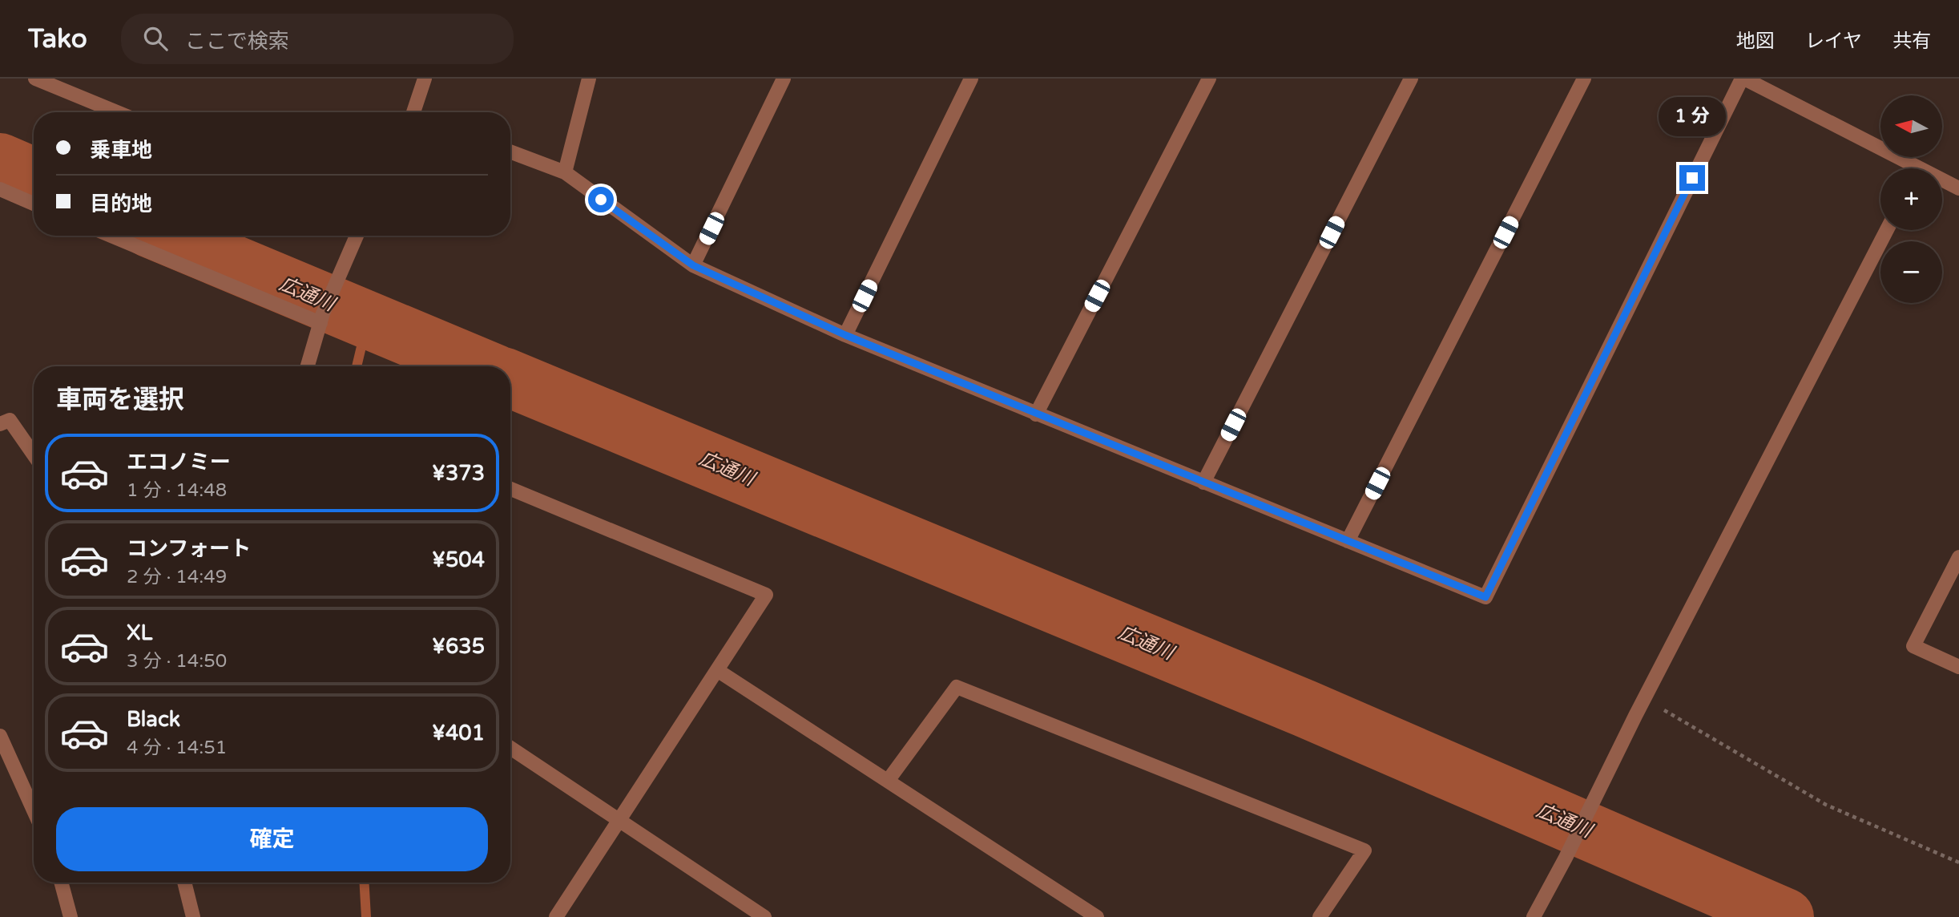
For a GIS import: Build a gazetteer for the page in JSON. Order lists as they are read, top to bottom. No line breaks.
{"water":["広通川"],"north":"left","page":{"header":"Tako","search":"ここで検索","nav":["地図","レイヤ","共有"],"map_buttons":["+","−"],"bubble":"1 分","banner":["乗車地","目的地"],"heading":"車両を選択","list":[{"name":"エコノミー","note":"1 分 · 14:48","value":"¥373"},{"name":"コンフォート","note":"2 分 · 14:49","value":"¥504"},{"name":"XL","note":"3 分 · 14:50","value":"¥635"},{"name":"Black","note":"4 分 · 14:51","value":"¥401"}],"buttons":"確定"}}
